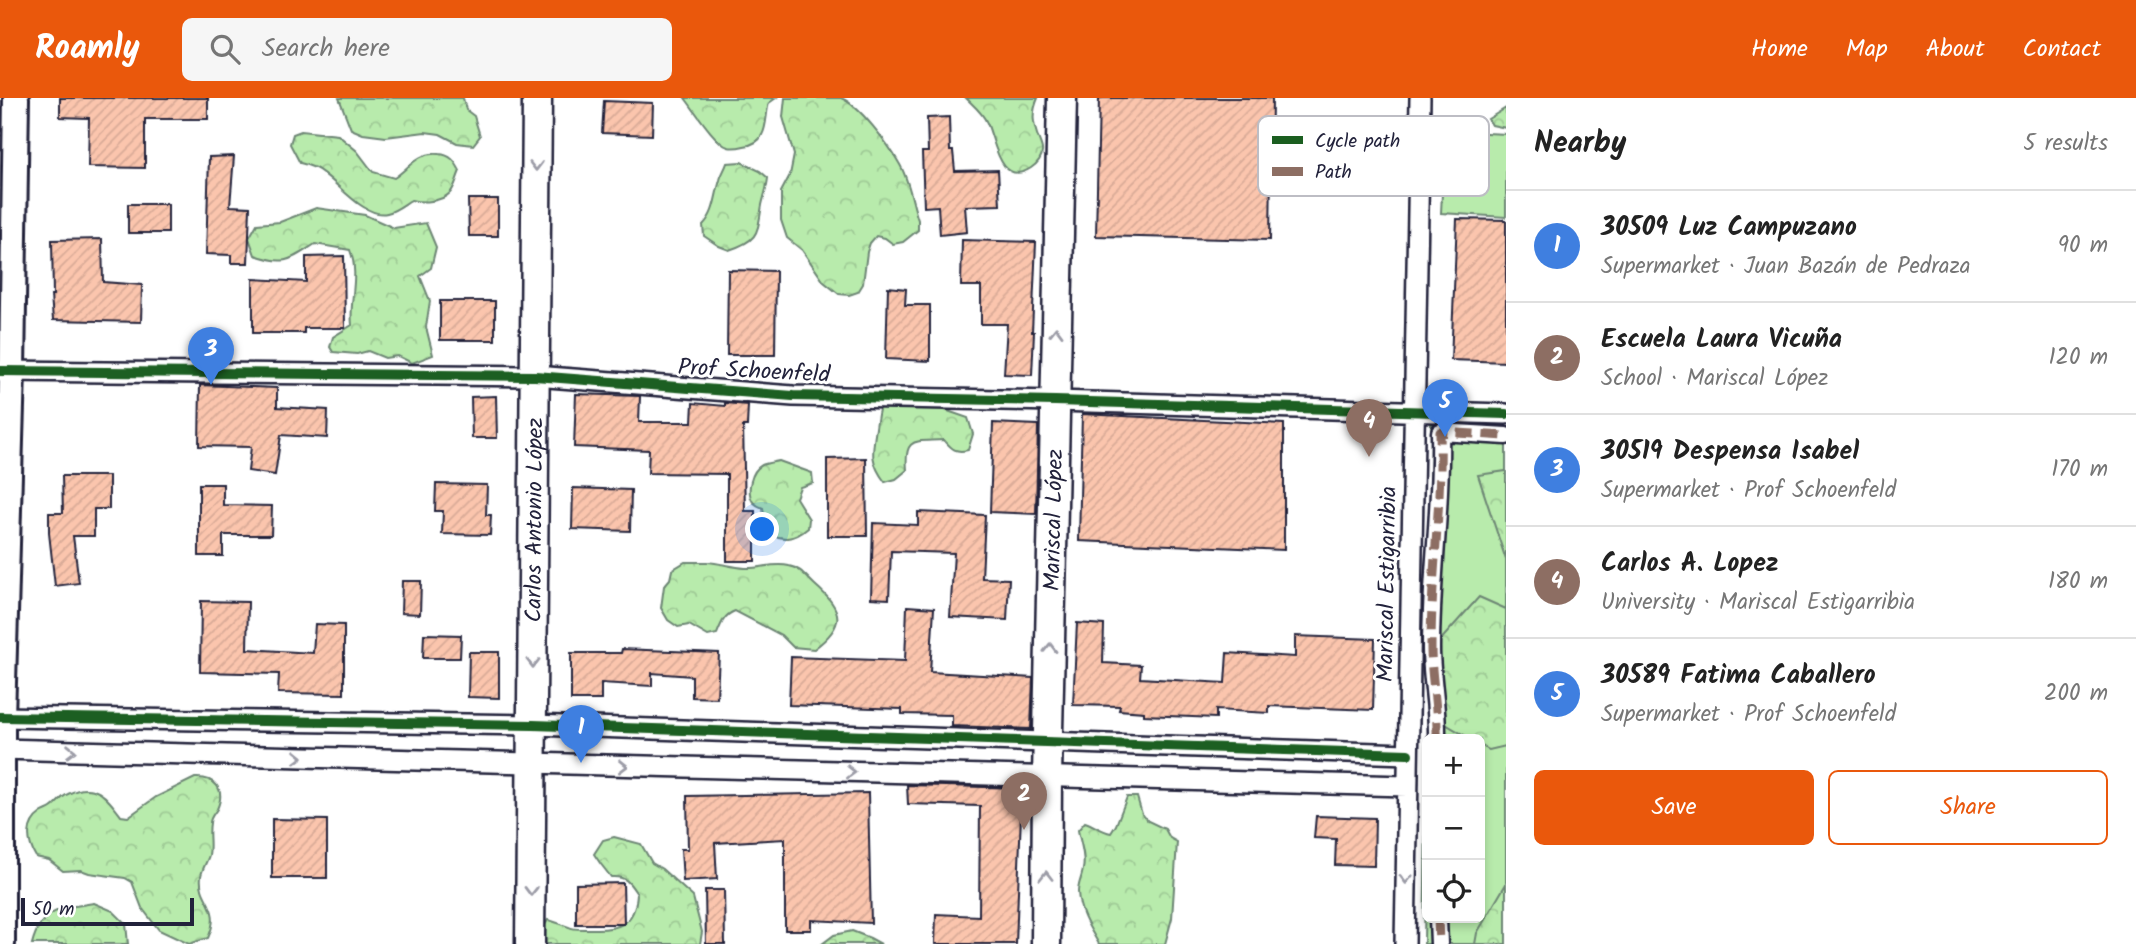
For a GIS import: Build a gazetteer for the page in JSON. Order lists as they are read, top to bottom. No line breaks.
{"streets":{"main road":["Carlos Antonio López","Mariscal López"],"street":["Prof Schoenfeld","Mariscal Estigarribia"]},"crossings":[["Prof Schoenfeld","Carlos Antonio López"],["Prof Schoenfeld","Mariscal López"],["Prof Schoenfeld","Mariscal Estigarribia"]],"one_way":["Carlos Antonio López","Mariscal López"],"legend":["Cycle path","Path"],"scale_bar":"50 m","page":{"header":"Roamly","search":"Search here","nav":["Home","Map","About","Contact"],"heading":["Nearby","5 results"],"list":[{"mark":"1","name":"30509 Luz Campuzano","note":"Supermarket · Juan Bazán de Pedraza","value":"90 m"},{"mark":"2","name":"Escuela Laura Vicuña","note":"School · Mariscal López","value":"120 m"},{"mark":"3","name":"30519 Despensa Isabel","note":"Supermarket · Prof Schoenfeld","value":"170 m"},{"mark":"4","name":"Carlos A. Lopez","note":"University · Mariscal Estigarribia","value":"180 m"},{"mark":"5","name":"30589 Fatima Caballero","note":"Supermarket · Prof Schoenfeld","value":"200 m"}],"pins":["3","5","4","1","2"],"map_buttons":["+","−"],"buttons":["Save","Share"],"scale":"50 m"}}
